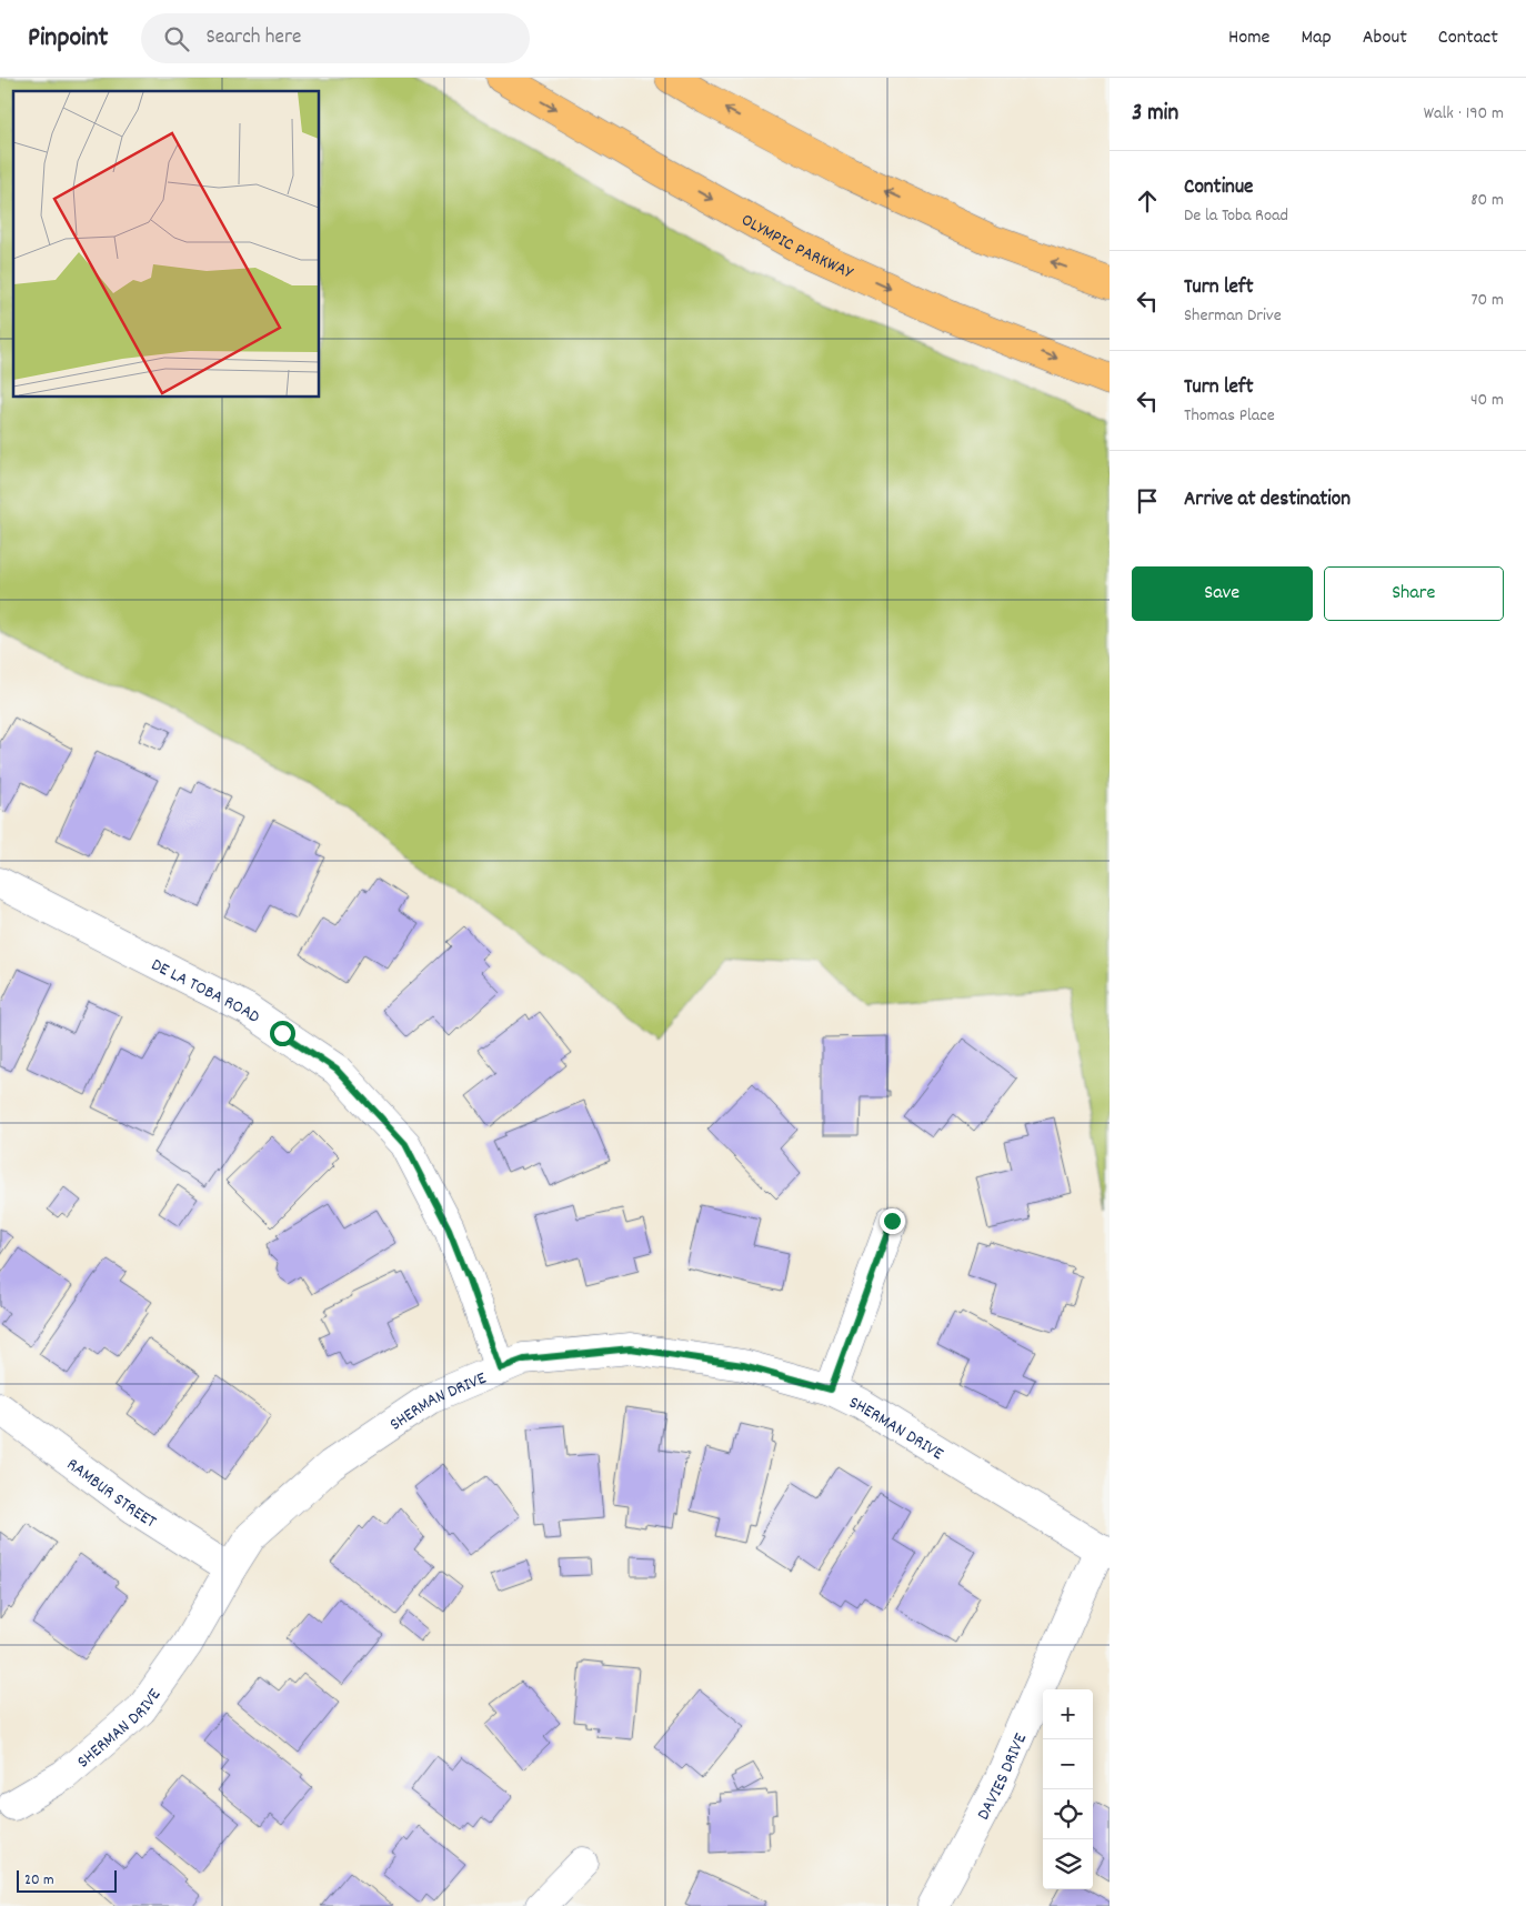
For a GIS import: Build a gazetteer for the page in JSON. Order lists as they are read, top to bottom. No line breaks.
{"streets":{"main road":["OLYMPIC PARKWAY"],"street":["DE LA TOBA ROAD","SHERMAN DRIVE","RAMBUR STREET","DAVIES DRIVE"]},"crossings":[["DE LA TOBA ROAD","SHERMAN DRIVE"],["SHERMAN DRIVE","RAMBUR STREET"],["SHERMAN DRIVE","DAVIES DRIVE"]],"scale_bar":"20 m","page":{"header":"Pinpoint","search":"Search here","nav":["Home","Map","About","Contact"],"heading":["3 min","Walk · 190 m"],"list":[["Continue","De la Toba Road","80 m"],["Turn left","Sherman Drive","70 m"],["Turn left","Thomas Place","40 m"],"Arrive at destination"],"buttons":["Save","Share"],"map_buttons":["+","−"],"scale":"20 m"}}
